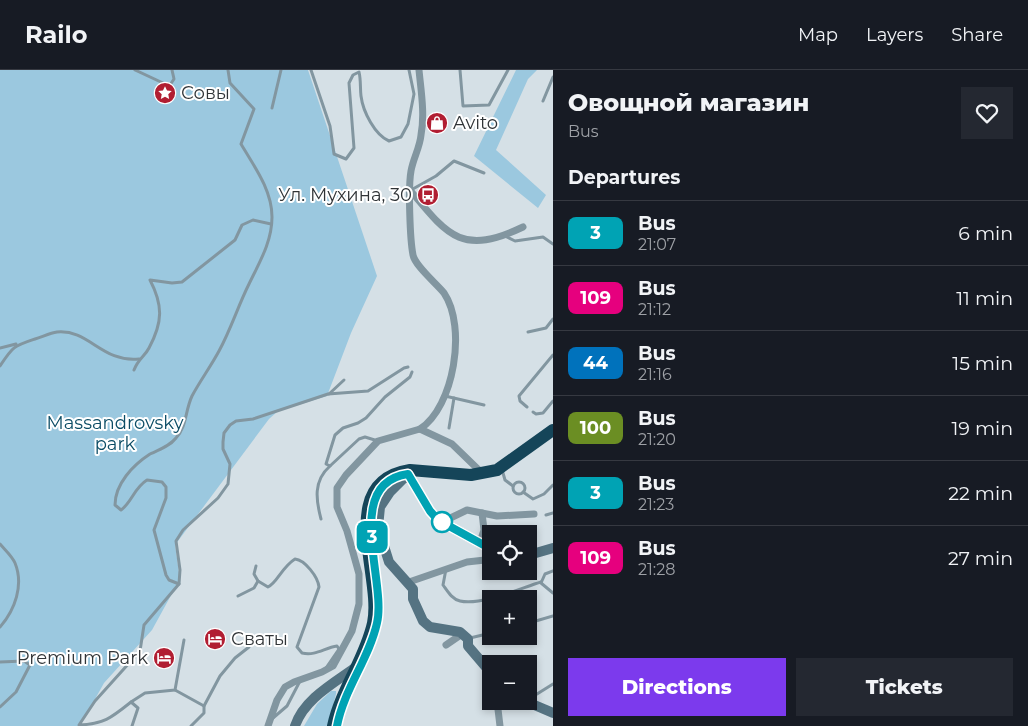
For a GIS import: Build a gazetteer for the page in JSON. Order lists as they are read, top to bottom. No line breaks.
{"parks":["Massandrovsky park"],"places":{"place":["Совы"],"shop":["Avito"],"bus stop":["Ул. Мухина, 30"],"hotel":["Сваты","Premium Park"]},"lines":["bus line 3"],"page":{"header":"Railo","nav":["Map","Layers","Share"],"on_map":"3","heading":[["Овощной магазин","Bus"],"Departures"],"list":[{"mark":"3","name":"Bus","note":"21:07","value":"6 min"},{"mark":"109","name":"Bus","note":"21:12","value":"11 min"},{"mark":"44","name":"Bus","note":"21:16","value":"15 min"},{"mark":"100","name":"Bus","note":"21:20","value":"19 min"},{"mark":"3","name":"Bus","note":"21:23","value":"22 min"},{"mark":"109","name":"Bus","note":"21:28","value":"27 min"}],"map_buttons":["+","−"],"buttons":["Directions","Tickets"]}}
